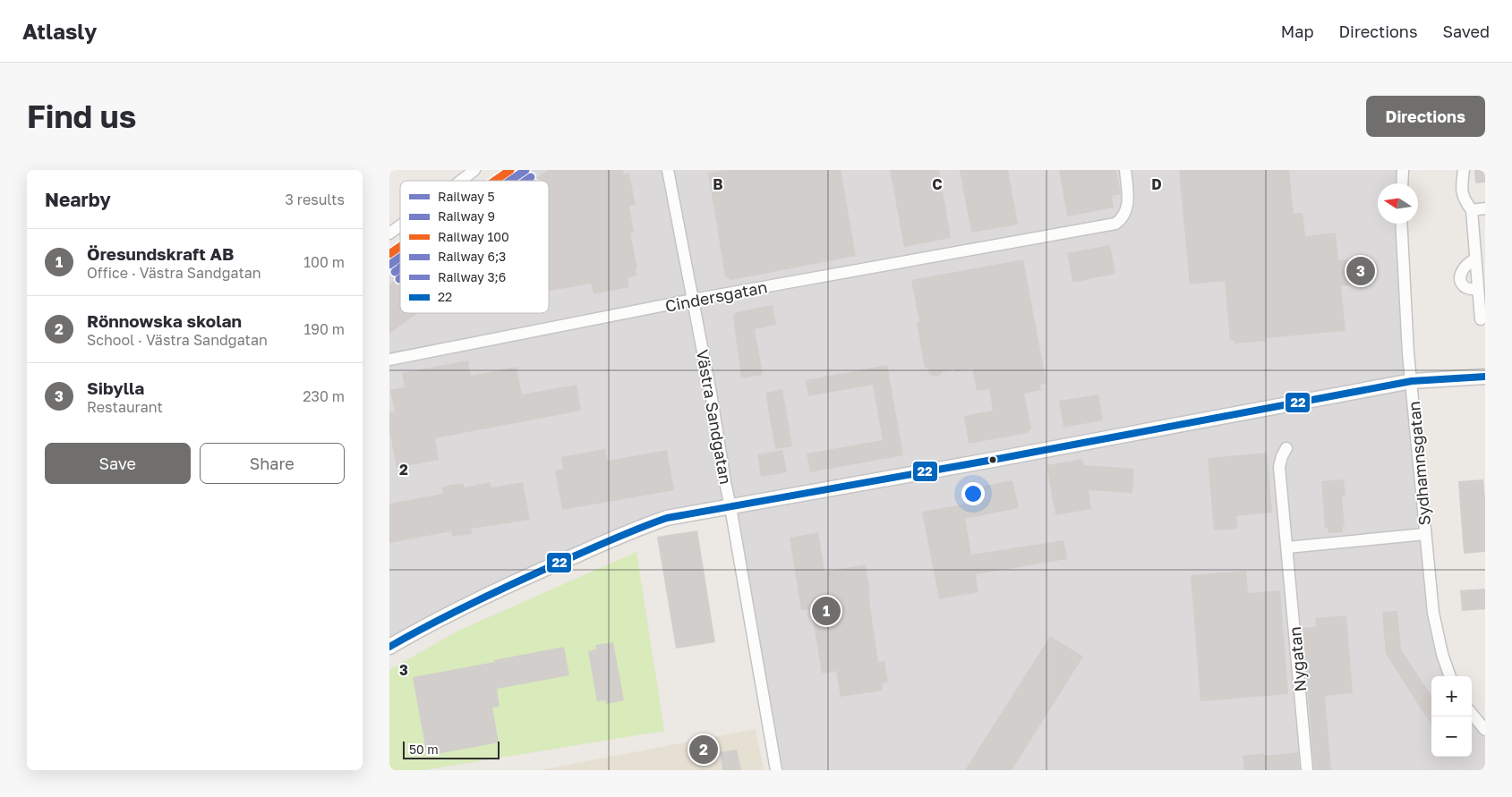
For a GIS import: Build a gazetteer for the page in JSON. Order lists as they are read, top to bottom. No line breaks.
{"streets":{"street":["Cindersgatan","Västra Sandgatan","Sydhamnsgatan","Nygatan"]},"crossings":[["Cindersgatan","Västra Sandgatan"]],"lines":["rail line 5","rail line 100","rail line 9","rail line 6;3","transit line 22"],"legend":["Railway 5","Railway 9","Railway 100","Railway 6;3","Railway 3;6","22"],"scale_bar":"50 m","north":"left","page":{"header":"Atlasly","nav":["Map","Directions","Saved"],"buttons":["Directions",["Save","Share"]],"title":"Find us","heading":["Nearby","3 results"],"list":[{"mark":"1","name":"Öresundskraft AB","note":"Office · Västra Sandgatan","value":"100 m"},{"mark":"2","name":"Rönnowska skolan","note":"School · Västra Sandgatan","value":"190 m"},{"mark":"3","name":"Sibylla","note":"Restaurant","value":"230 m"}],"pins":["3","1","2"],"map_buttons":["+","−"],"scale":"50 m"},"grid":{"columns":["B","C","D"],"rows":["2","3"]}}
